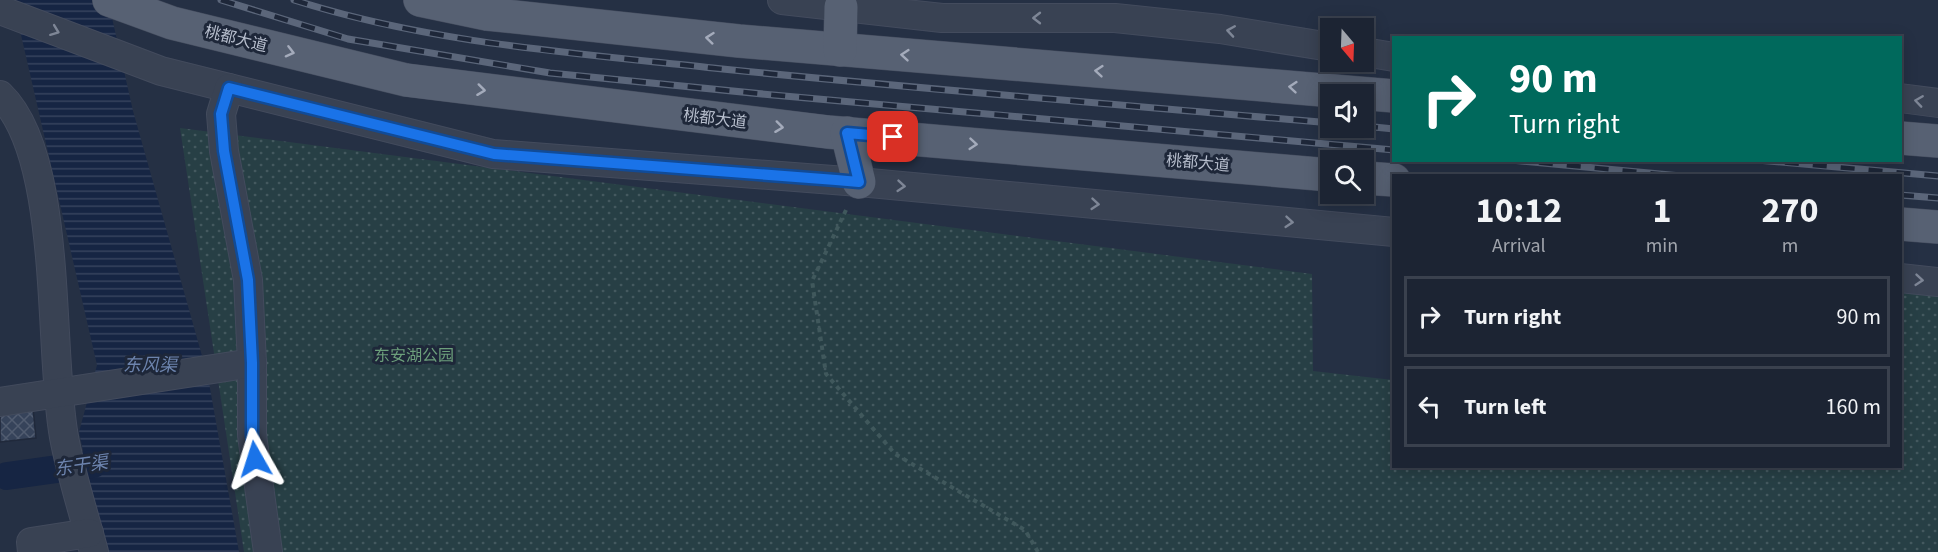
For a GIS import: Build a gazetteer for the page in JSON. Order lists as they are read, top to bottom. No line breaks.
{"streets":{"main road":["桃都大道"]},"water":["东风渠","东干渠"],"parks":["东安湖公园"],"north":"bottom","page":{"turn":["90 m","Turn right"],"eta":["10:12","Arrival","1","min","270","m"],"list":[{"name":"Turn right","value":"90 m"},{"name":"Turn left","value":"160 m"}]}}
